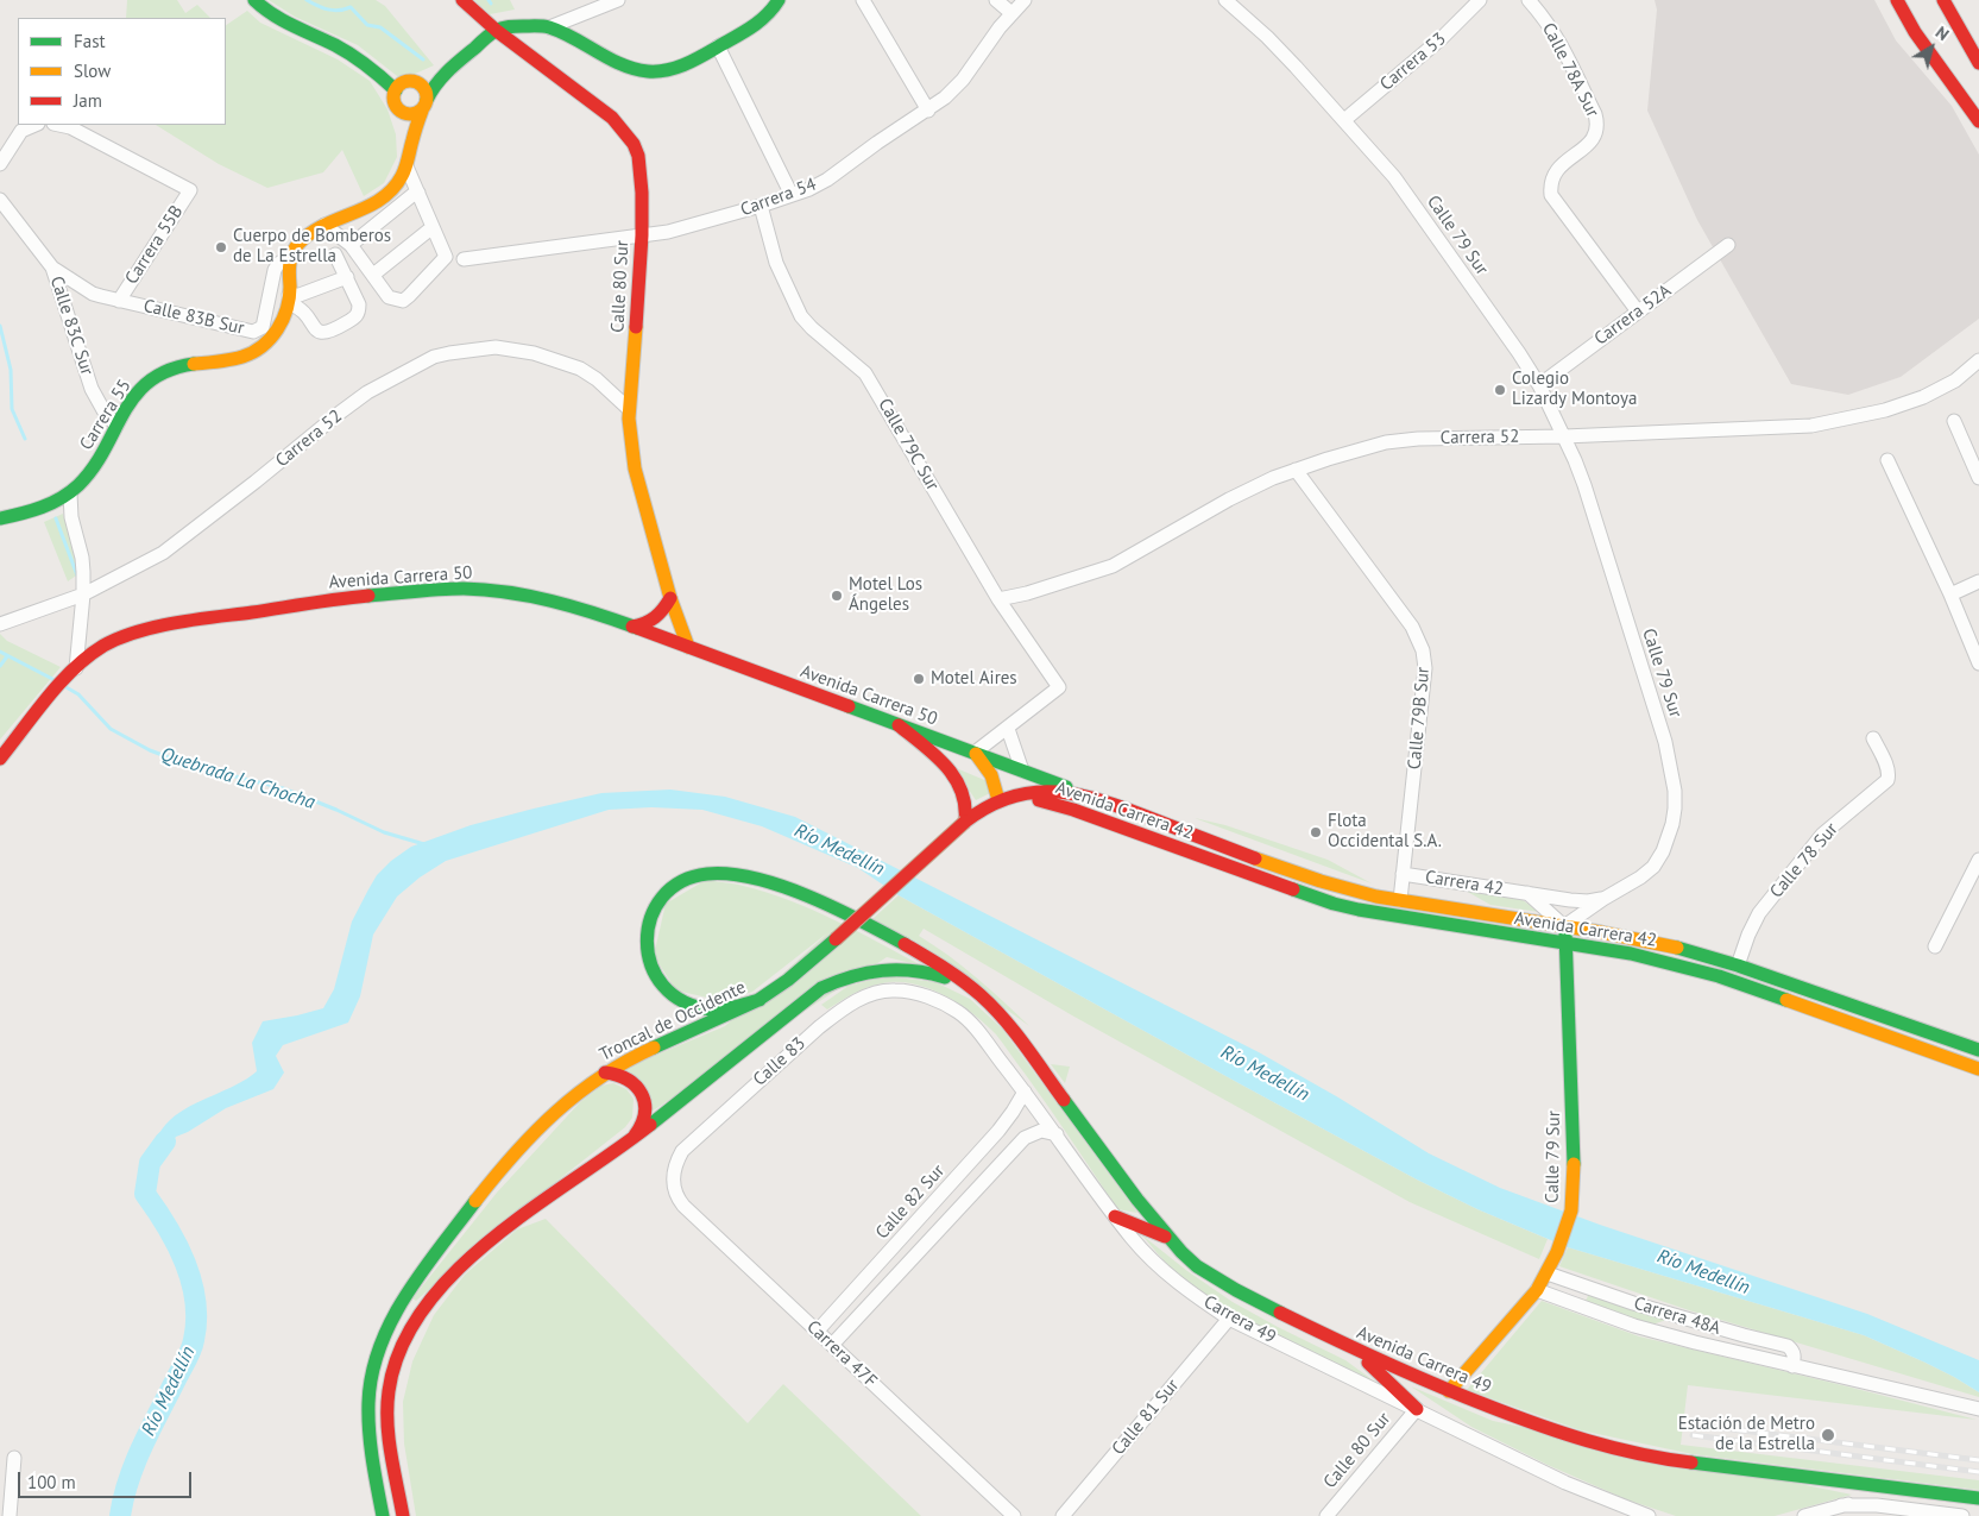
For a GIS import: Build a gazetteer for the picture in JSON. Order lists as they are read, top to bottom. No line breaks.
{"streets":{"main road":["Calle 79 Sur","Calle 80 Sur","Carrera 55","Avenida Carrera 50","Avenida Carrera 42","Troncal de Occidente","Avenida Carrera 49"],"street":["Carrera 53","Calle 78A Sur","Carrera 54","Carrera 55B","Carrera 52A","Calle 83B Sur","Calle 83C Sur","Carrera 52","Calle 79C Sur","Calle 79B Sur","Calle 78 Sur","Carrera 42","Calle 83","Calle 82 Sur","Carrera 48A","Carrera 49","Carrera 47F","Calle 81 Sur"]},"crossings":[["Carrera 53","Calle 79 Sur"],["Calle 78A Sur","Carrera 52A"],["Carrera 54","Calle 80 Sur"],["Carrera 54","Calle 79C Sur"],["Calle 79 Sur","Carrera 52A"],["Calle 79 Sur","Carrera 52"],["Calle 79 Sur","Avenida Carrera 42"],["Calle 79 Sur","Carrera 42"],["Calle 79 Sur","Carrera 48A"],["Calle 79 Sur","Avenida Carrera 49"],["Carrera 55B","Calle 83B Sur"],["Calle 80 Sur","Carrera 52"],["Calle 80 Sur","Avenida Carrera 50"],["Calle 80 Sur","Carrera 49"],["Calle 83B Sur","Calle 83C Sur"],["Calle 83B Sur","Carrera 55"],["Calle 83C Sur","Carrera 55"],["Carrera 52","Calle 79C Sur"],["Carrera 52","Calle 79B Sur"],["Avenida Carrera 50","Avenida Carrera 42"],["Calle 79B Sur","Avenida Carrera 42"],["Calle 79B Sur","Carrera 42"],["Avenida Carrera 42","Calle 78 Sur"],["Avenida Carrera 42","Carrera 42"],["Avenida Carrera 42","Troncal de Occidente"],["Calle 83","Carrera 49"],["Calle 83","Carrera 47F"],["Calle 82 Sur","Carrera 49"],["Calle 82 Sur","Carrera 47F"],["Carrera 49","Calle 81 Sur"]],"water":["Quebrada La Chocha","Río Medellín"],"places":["Cuerpo de Bomberos de La Estrella","Colegio Lizardy Montoya","Motel Los Ángeles","Motel Aires","Flota Occidental S.A.","Estación de Metro de la Estrella"],"legend":["Fast","Slow","Jam"],"scale_bar":"100 m","north":"top right"}
